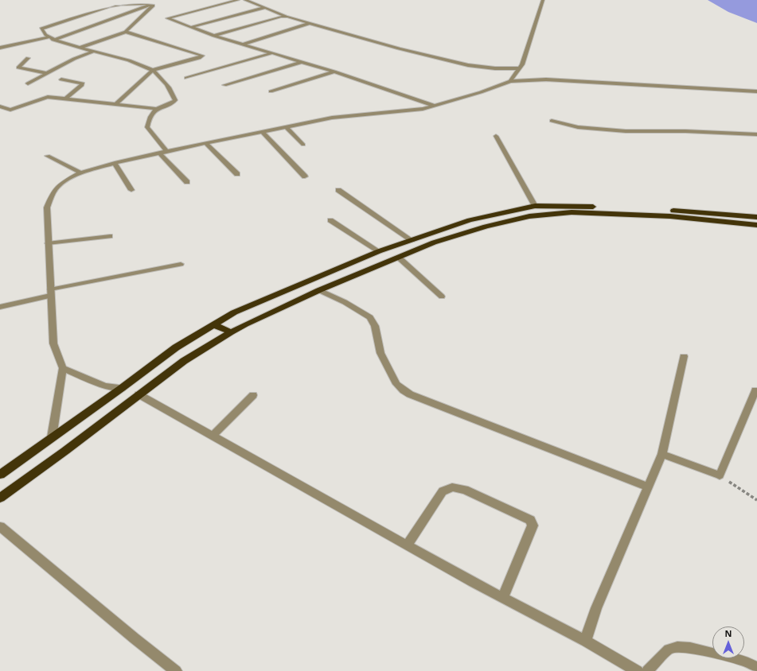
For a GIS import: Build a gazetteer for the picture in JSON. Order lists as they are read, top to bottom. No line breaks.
{"north":"top"}
